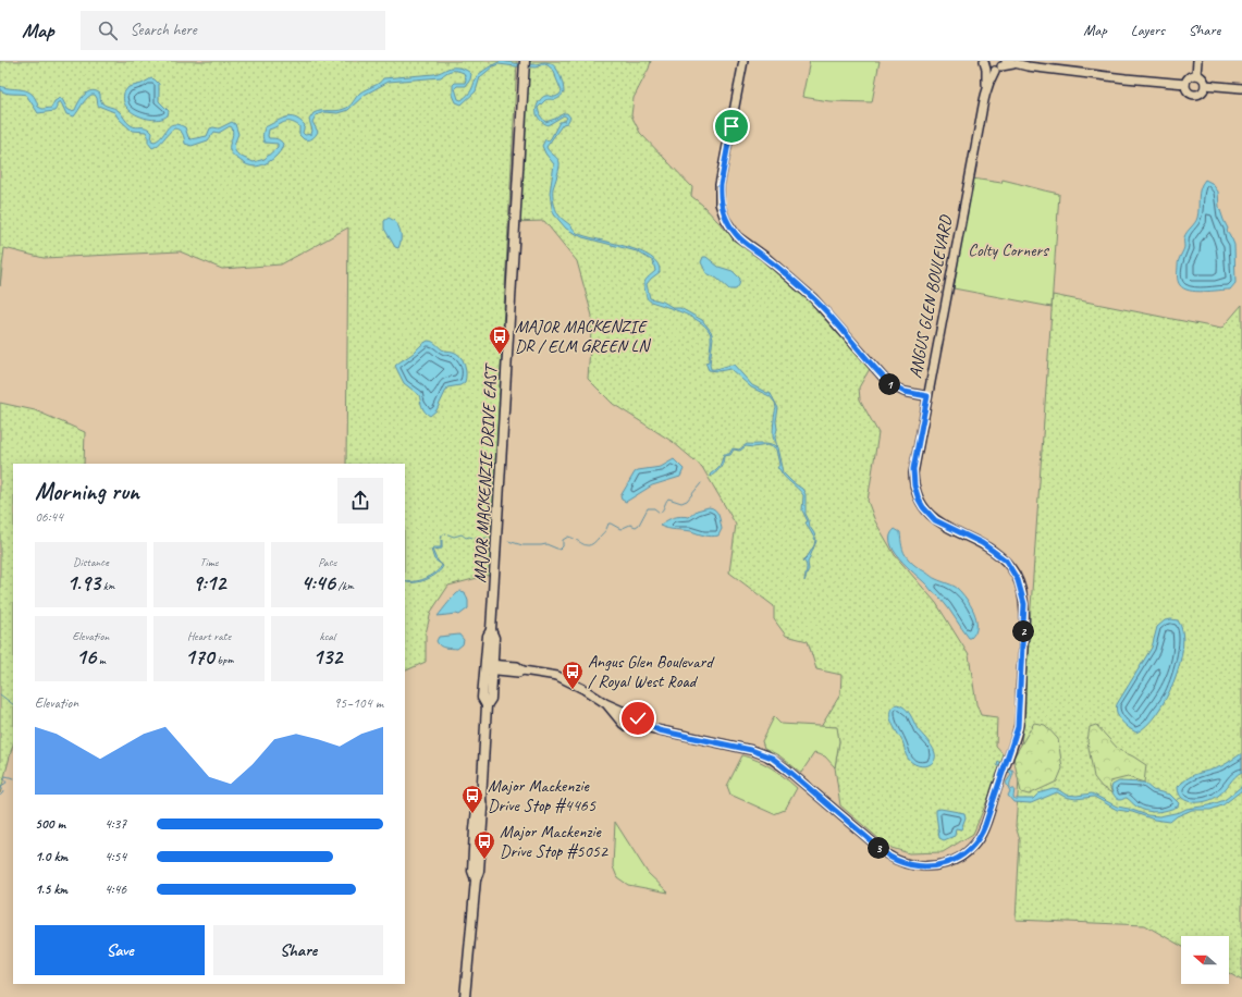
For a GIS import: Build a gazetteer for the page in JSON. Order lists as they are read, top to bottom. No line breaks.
{"streets":{"main road":["MAJOR MACKENZIE DRIVE EAST"],"street":["ANGUS GLEN BOULEVARD"]},"parks":["Colty Corners"],"places":{"bus stop":["MAJOR MACKENZIE DR / ELM GREEN LN","Angus Glen Boulevard / Royal West Road","Major Mackenzie Drive Stop #4465","Major Mackenzie Drive Stop #5052"]},"north":"left","page":{"header":"Map","search":"Search here","nav":["Map","Layers","Share"],"pins":["1","2","3"],"heading":["Morning run","06:44"],"stats":[["Distance","1.93 km"],["Time","9:12"],["Pace","4:46 /km"],["Elevation","16 m"],["Heart rate","170 bpm"],["kcal","132"]],"chart":["Elevation","95–104 m"],"list":[{"name":"500 m","note":"4:37"},{"name":"1.0 km","note":"4:54"},{"name":"1.5 km","note":"4:46"}],"buttons":["Save","Share"]}}
